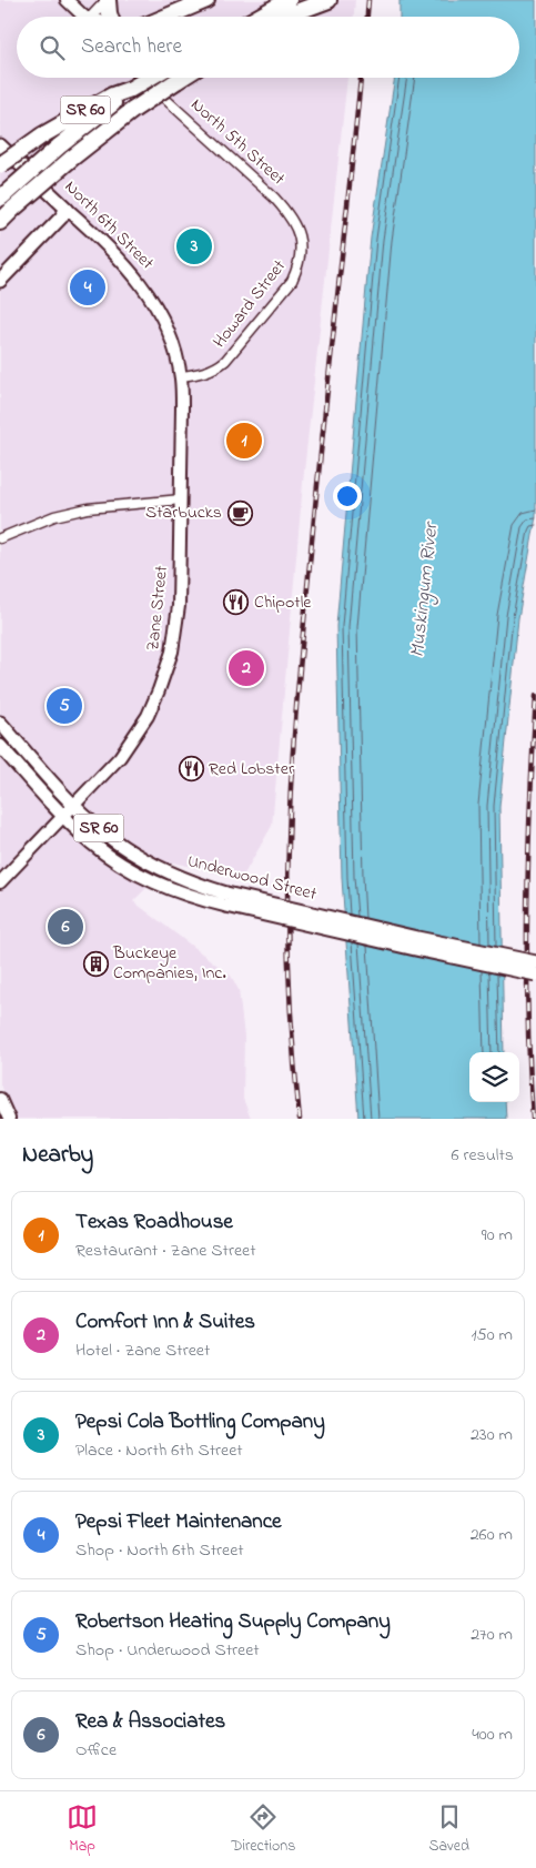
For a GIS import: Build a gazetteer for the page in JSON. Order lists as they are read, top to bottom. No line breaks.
{"streets":{"highway":["SR 60"],"main road":["North 6th Street","Zane Street","Underwood Street"],"street":["North 5th Street","Howard Street"]},"crossings":[["SR 60","Underwood Street"],["North 5th Street","Howard Street"],["North 6th Street","Howard Street"],["North 6th Street","Zane Street"],["Howard Street","Zane Street"],["Zane Street","Underwood Street"]],"water":["Muskingum River"],"places":{"cafe":["Starbucks"],"restaurant":["Chipotle","Red Lobster"],"building":["Buckeye Companies, Inc."]},"page":{"search":"Search here","pins":["3","4","1","2","5","6"],"heading":["Nearby","6 results"],"list":[{"mark":"1","name":"Texas Roadhouse","note":"Restaurant · Zane Street","value":"90 m"},{"mark":"2","name":"Comfort Inn & Suites","note":"Hotel · Zane Street","value":"150 m"},{"mark":"3","name":"Pepsi Cola Bottling Company","note":"Place · North 6th Street","value":"230 m"},{"mark":"4","name":"Pepsi Fleet Maintenance","note":"Shop · North 6th Street","value":"260 m"},{"mark":"5","name":"Robertson Heating Supply Company","note":"Shop · Underwood Street","value":"270 m"},{"mark":"6","name":"Rea & Associates","note":"Office","value":"400 m"}],"nav":["Map","Directions","Saved"]}}
